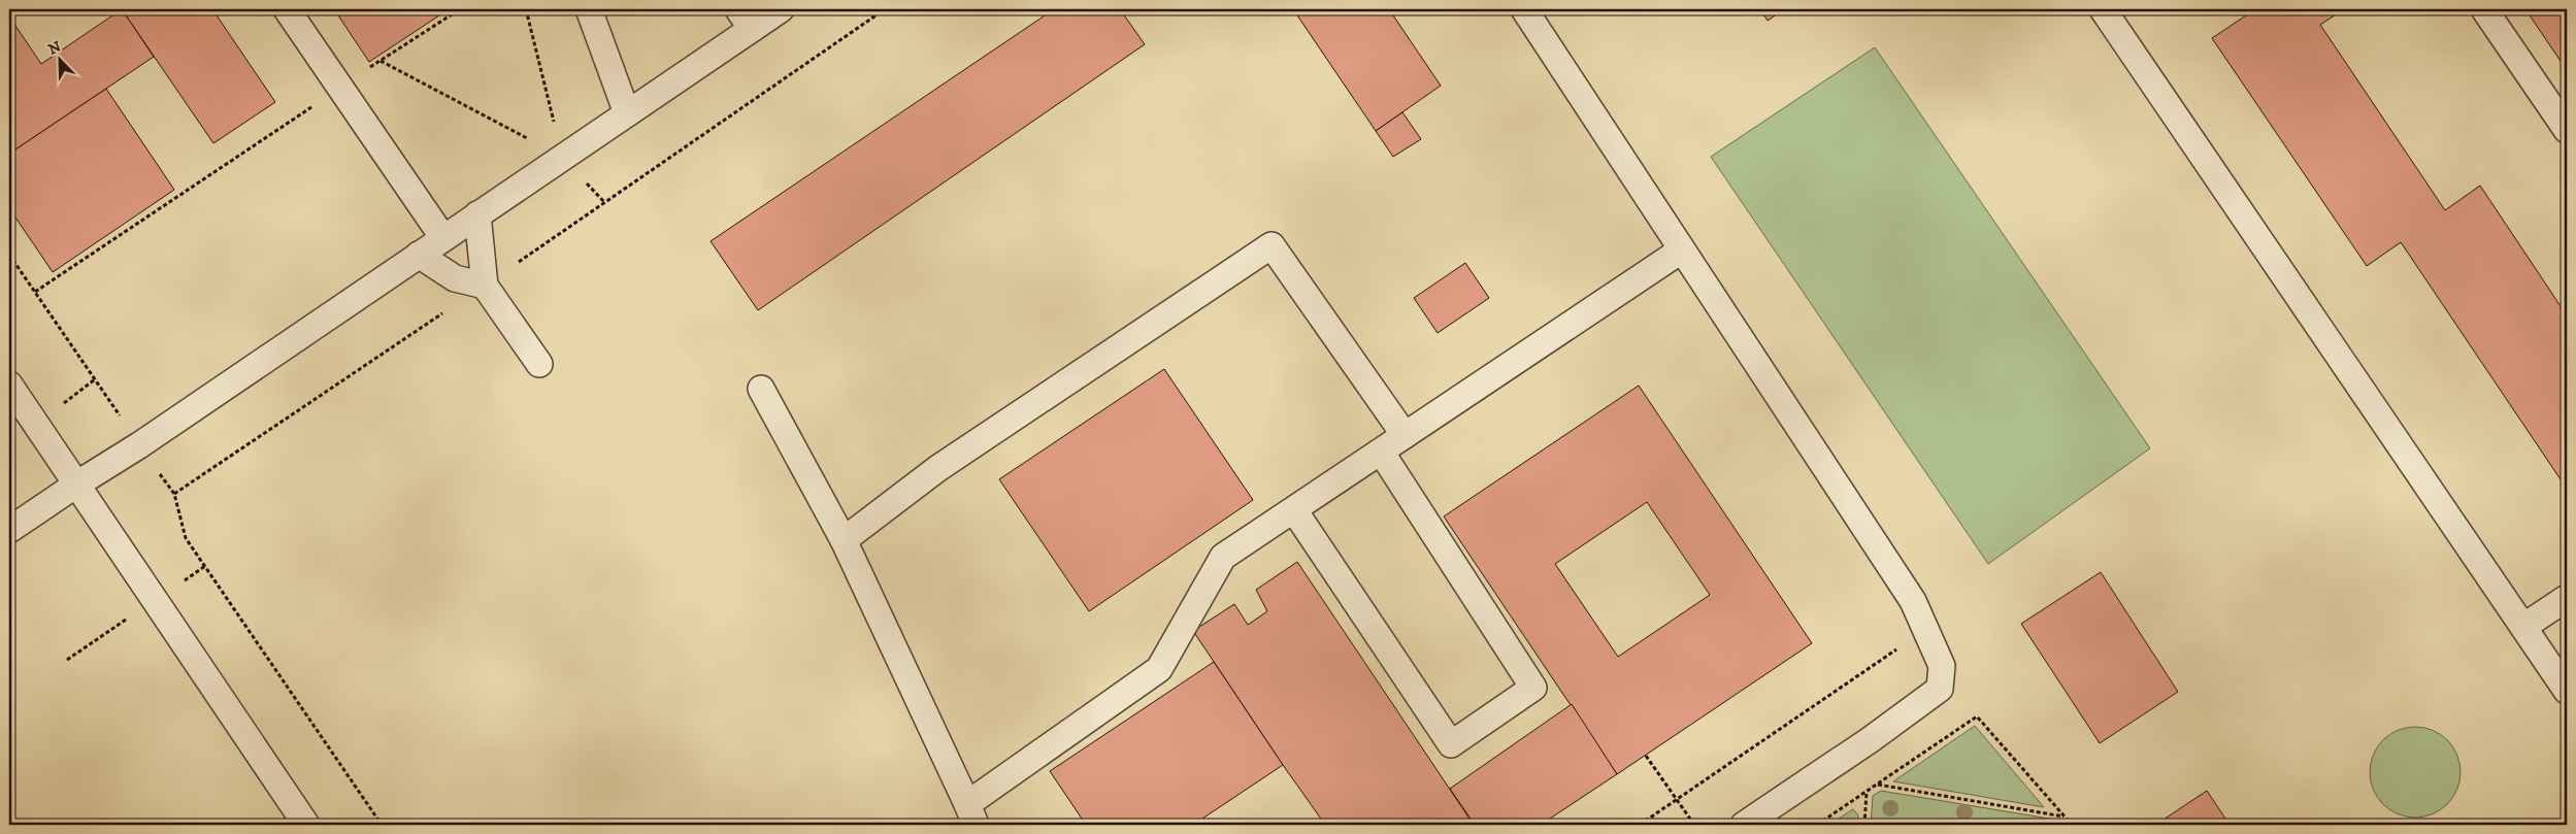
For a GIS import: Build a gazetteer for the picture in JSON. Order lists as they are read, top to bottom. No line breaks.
{"north":"top left"}
